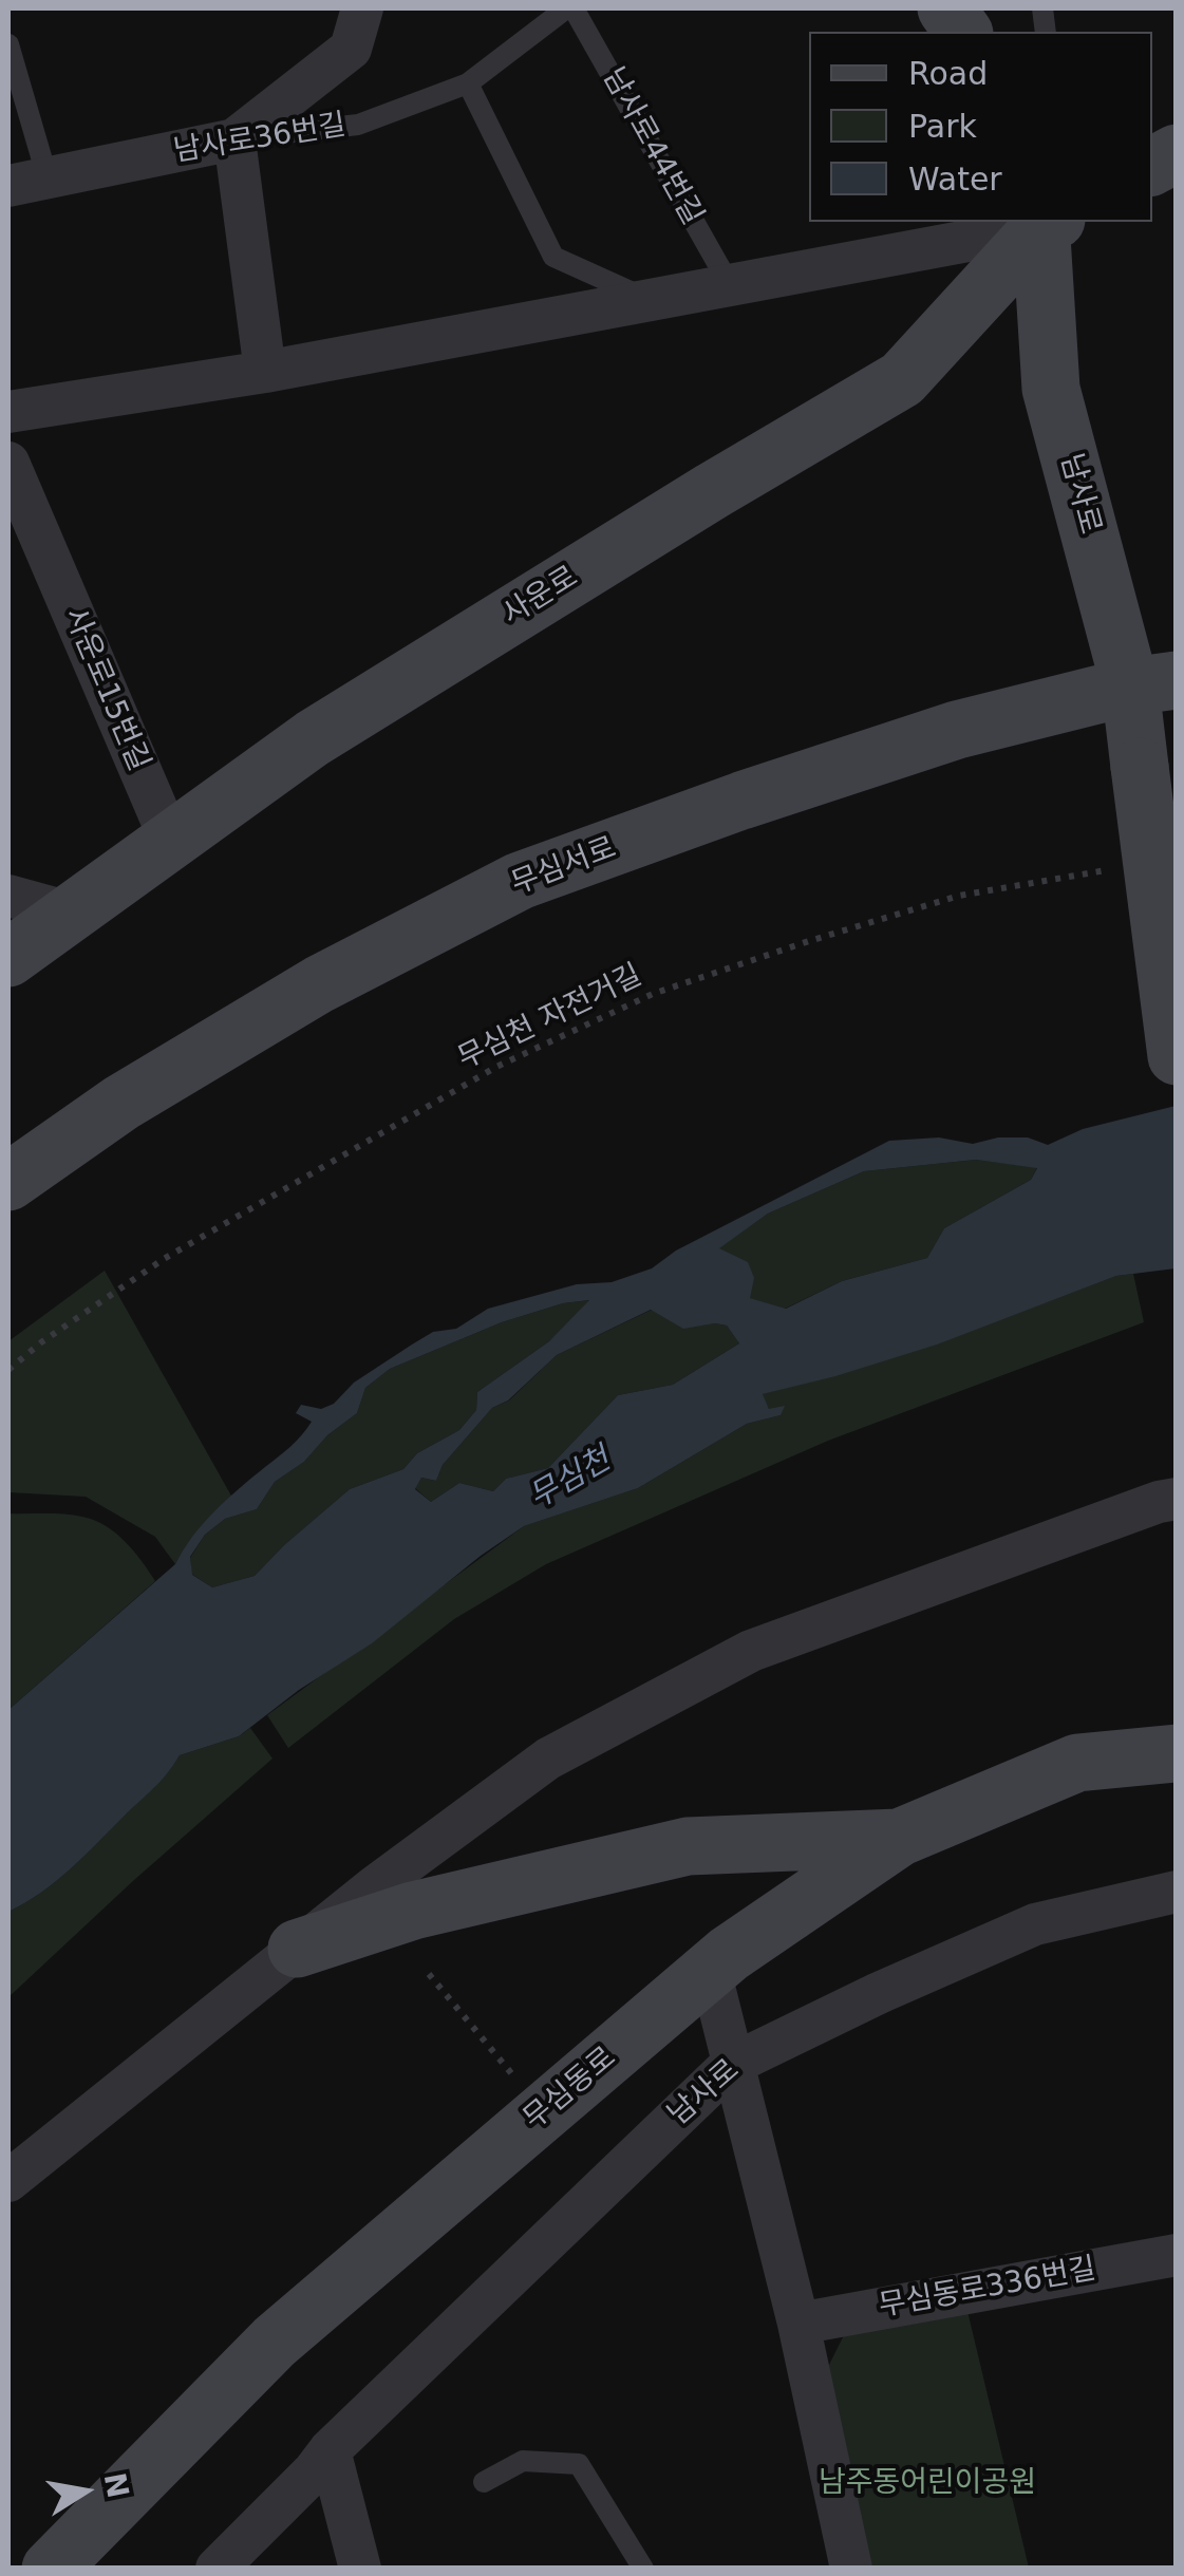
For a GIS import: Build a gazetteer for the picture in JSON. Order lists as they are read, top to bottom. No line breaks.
{"streets":{"street":["남사로36번길","남사로","사운로","사운로15번길","무심서로","무심동로","무심동로336번길"],"lane":["남사로44번길"],"path":["무심천 자전거길"]},"crossings":[["남사로36번길","남사로44번길"],["남사로","사운로"],["남사로","무심서로"],["사운로","사운로15번길"]],"water":["무심천"],"parks":["남주동어린이공원"],"legend":["Road","Park","Water"],"north":"right"}
